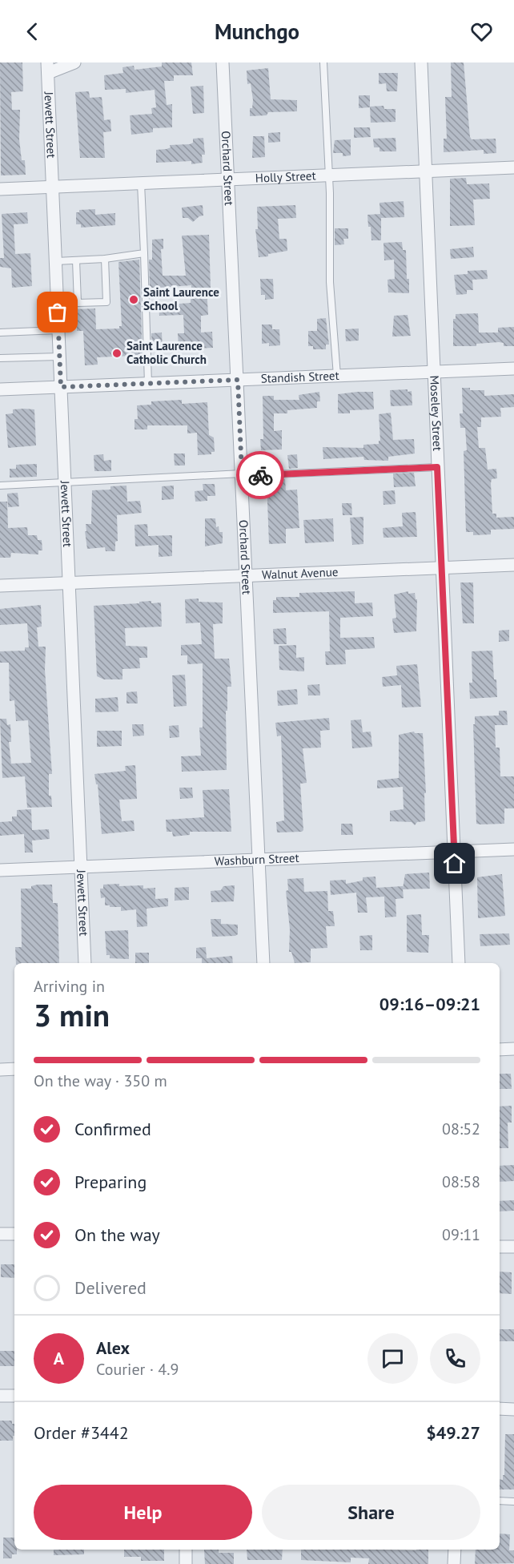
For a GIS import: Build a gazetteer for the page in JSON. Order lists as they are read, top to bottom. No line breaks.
{"streets":{"street":["Jewett Street","Orchard Street","Holly Street","Standish Street","Moseley Street","Walnut Avenue","Washburn Street"]},"crossings":[["Jewett Street","Holly Street"],["Jewett Street","Standish Street"],["Jewett Street","Walnut Avenue"],["Jewett Street","Washburn Street"],["Orchard Street","Holly Street"],["Orchard Street","Standish Street"],["Orchard Street","Walnut Avenue"],["Orchard Street","Washburn Street"],["Holly Street","Moseley Street"],["Standish Street","Moseley Street"],["Moseley Street","Walnut Avenue"],["Moseley Street","Washburn Street"]],"places":["Saint Laurence School","Saint Laurence Catholic Church"],"page":{"header":"Munchgo","heading":["3 min","Arriving in","09:16–09:21"],"panel":["Alex","Courier · 4.9","Order #3442","$49.27"],"bar":"On the way · 350 m","list":[["Confirmed","08:52"],["Preparing","08:58"],["On the way","09:11"],"Delivered"],"round":"A","buttons":["Help","Share"]}}
